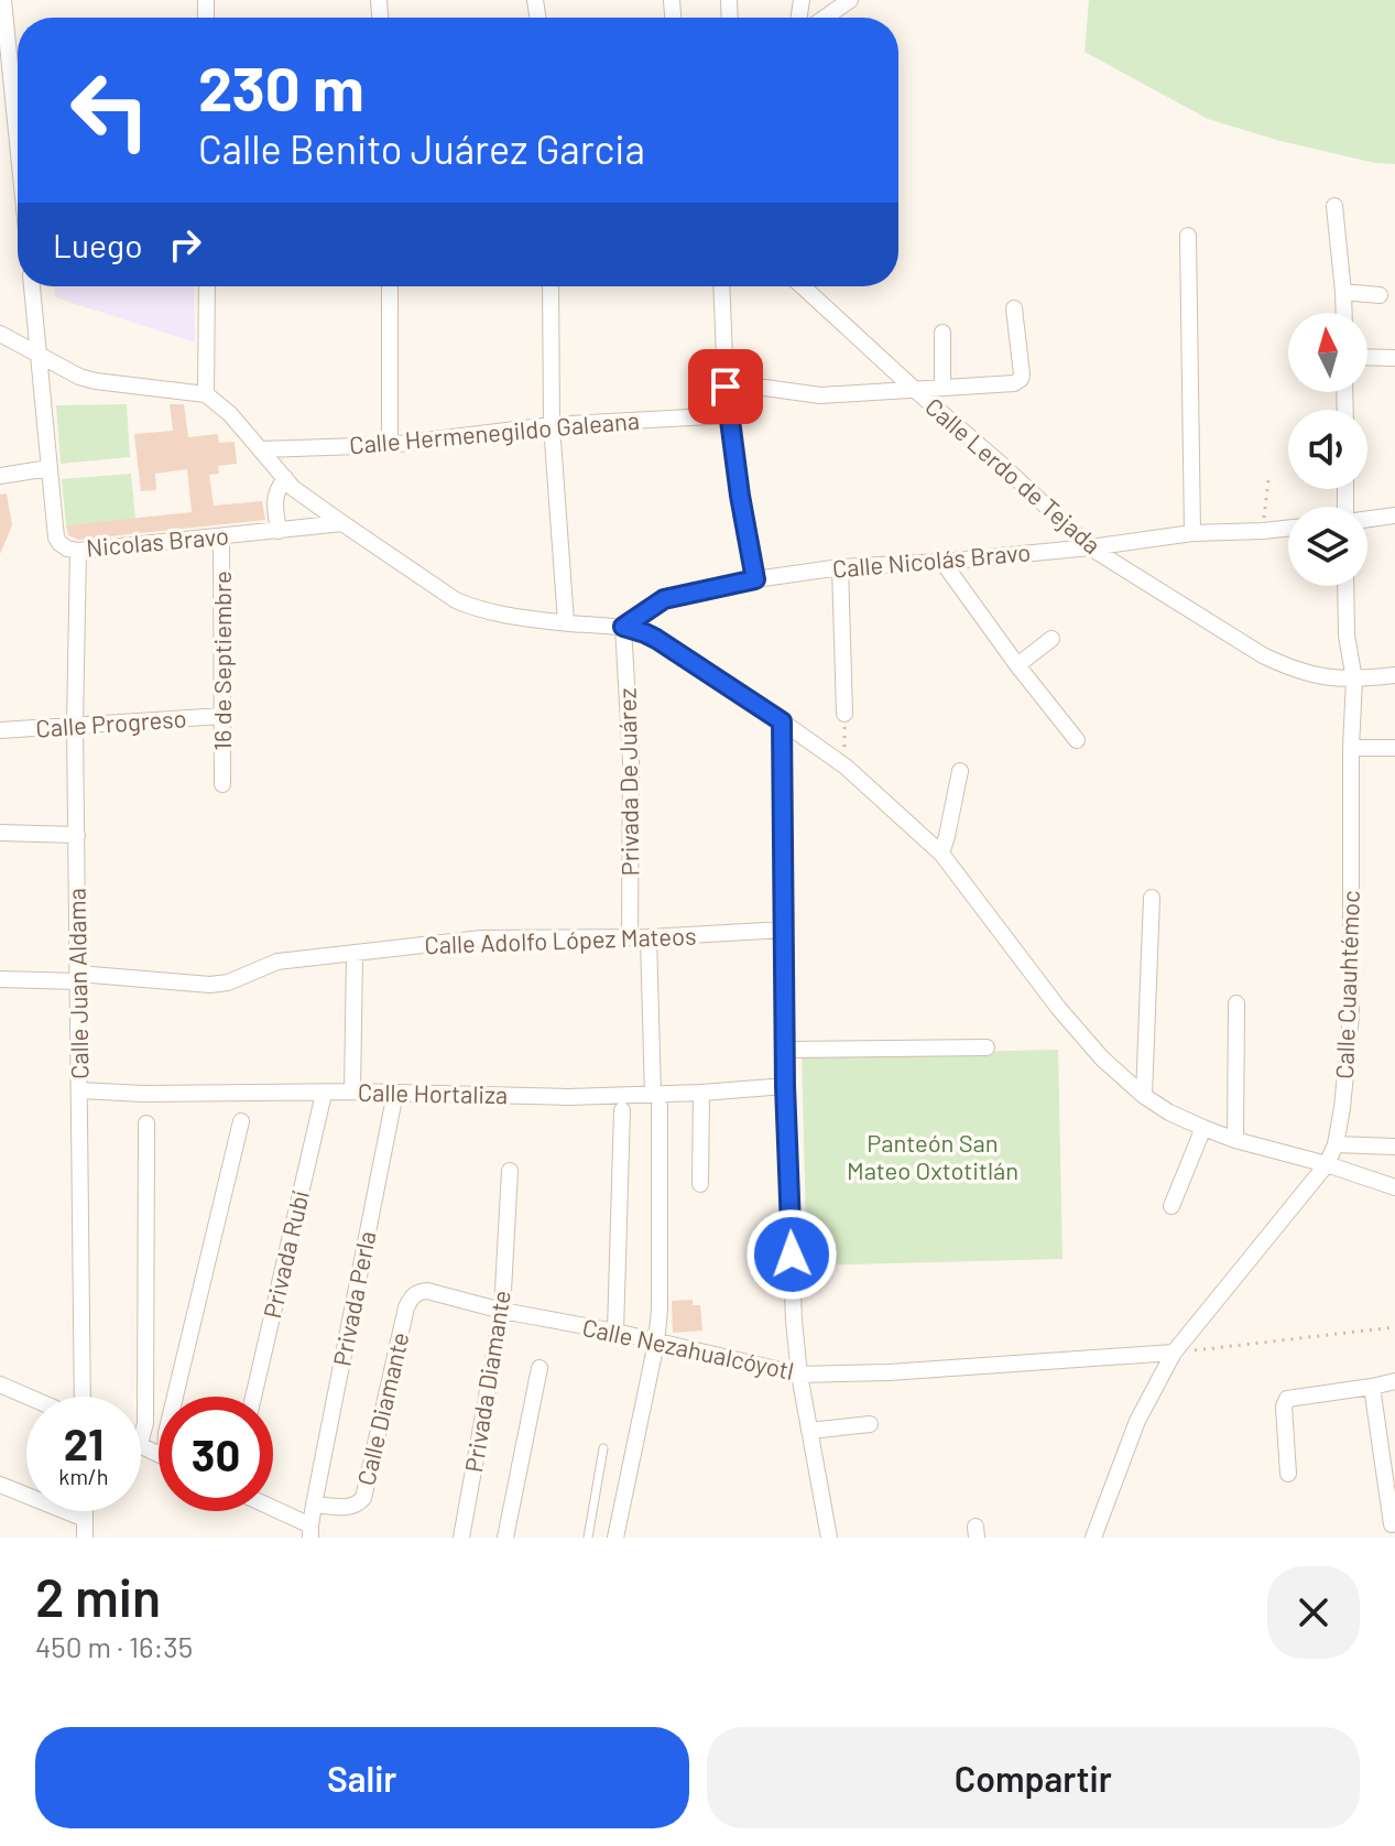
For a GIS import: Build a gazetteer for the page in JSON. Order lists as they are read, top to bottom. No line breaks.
{"streets":{"street":["Calle Hermenegildo Galeana","Calle Lerdo de Tejada","Nicolas Bravo","Calle Nicolás Bravo","16 de Septiembre","Calle Progreso","Privada De Juárez","Calle Adolfo López Mateos","Calle Juan Aldama","Calle Cuauhtémoc","Calle Hortaliza","Privada Rubí","Privada Perla","Calle Nezahualcóyotl","Privada Diamante","Calle Diamante"]},"crossings":[["Calle Lerdo de Tejada","Calle Nicolás Bravo"],["Calle Lerdo de Tejada","Calle Cuauhtémoc"],["Nicolas Bravo","16 de Septiembre"],["Nicolas Bravo","Calle Juan Aldama"],["Calle Nicolás Bravo","Privada De Juárez"],["16 de Septiembre","Calle Progreso"],["Calle Progreso","Calle Juan Aldama"],["Privada De Juárez","Calle Adolfo López Mateos"],["Calle Adolfo López Mateos","Calle Juan Aldama"],["Calle Juan Aldama","Calle Hortaliza"],["Calle Cuauhtémoc","Calle Nezahualcóyotl"],["Calle Hortaliza","Privada Rubí"],["Calle Hortaliza","Privada Perla"],["Privada Perla","Calle Diamante"],["Calle Nezahualcóyotl","Privada Diamante"],["Calle Nezahualcóyotl","Calle Diamante"]],"parks":["Panteón San Mateo Oxtotitlán"],"north":"top","page":{"turn":["230 m","Calle Benito Juárez Garcia"],"then":"Luego","speed":"21 km/h","limit":"30","heading":["2 min","450 m · 16:35"],"buttons":["Salir","Compartir"]}}
